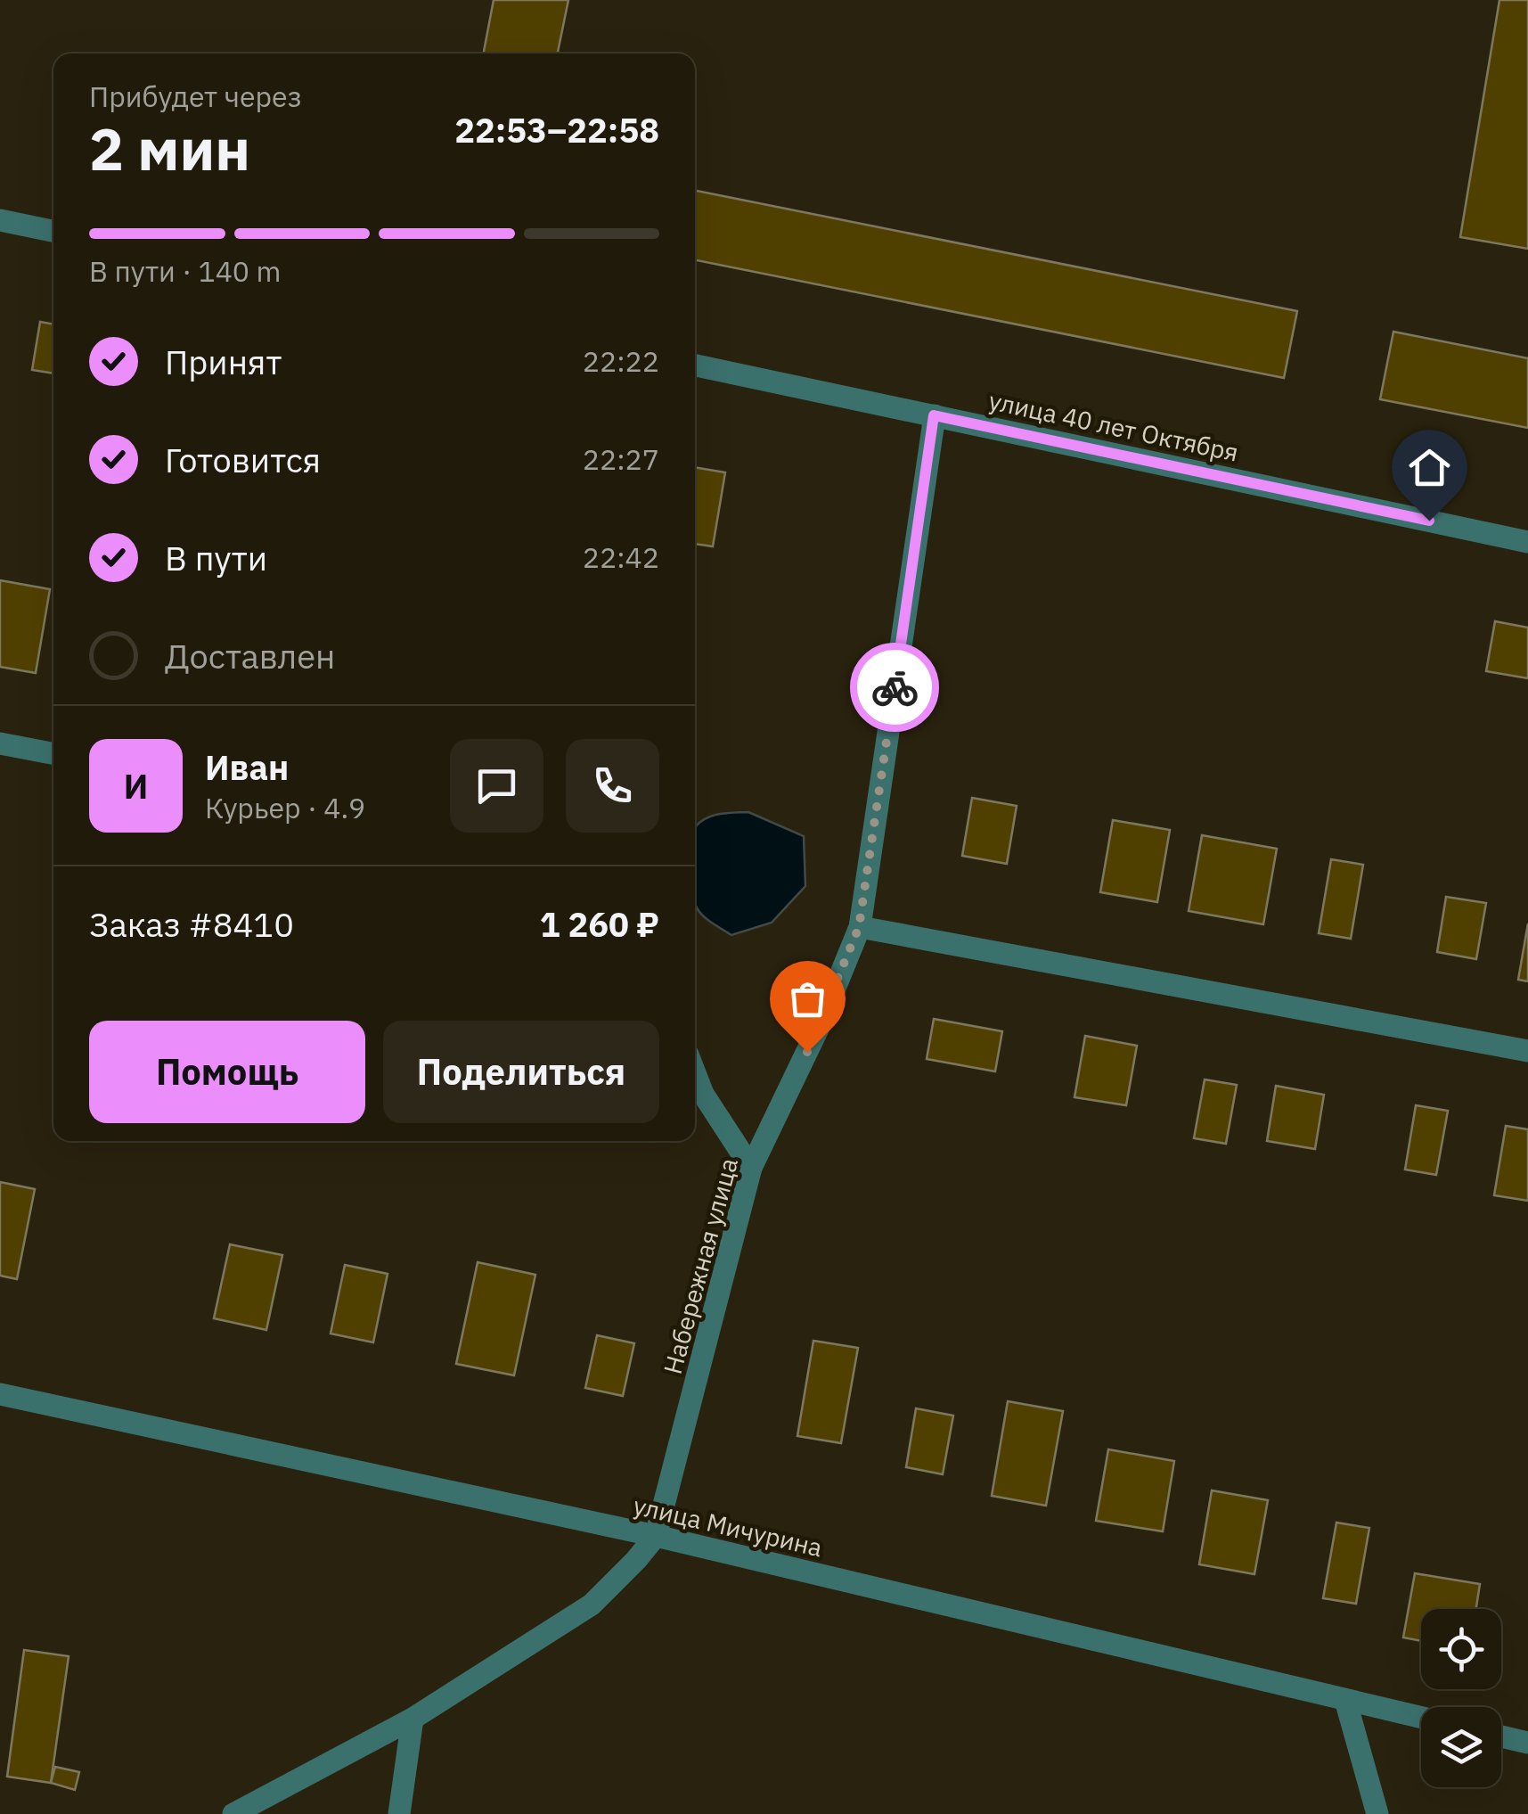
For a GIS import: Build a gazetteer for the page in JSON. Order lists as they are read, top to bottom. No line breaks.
{"streets":{"street":["улица 40 лет Октября","Набережная улица","улица Мичурина"]},"crossings":[["улица 40 лет Октября","Набережная улица"],["Набережная улица","улица Мичурина"]],"page":{"heading":["2 мин","Прибудет через","22:53–22:58"],"panel":["Иван","Курьер · 4.9","Заказ #8410","1 260 ₽"],"bar":"В пути · 140 m","list":[["Принят","22:22"],["Готовится","22:27"],["В пути","22:42"],"Доставлен"],"round":"И","buttons":["Помощь","Поделиться"]}}
